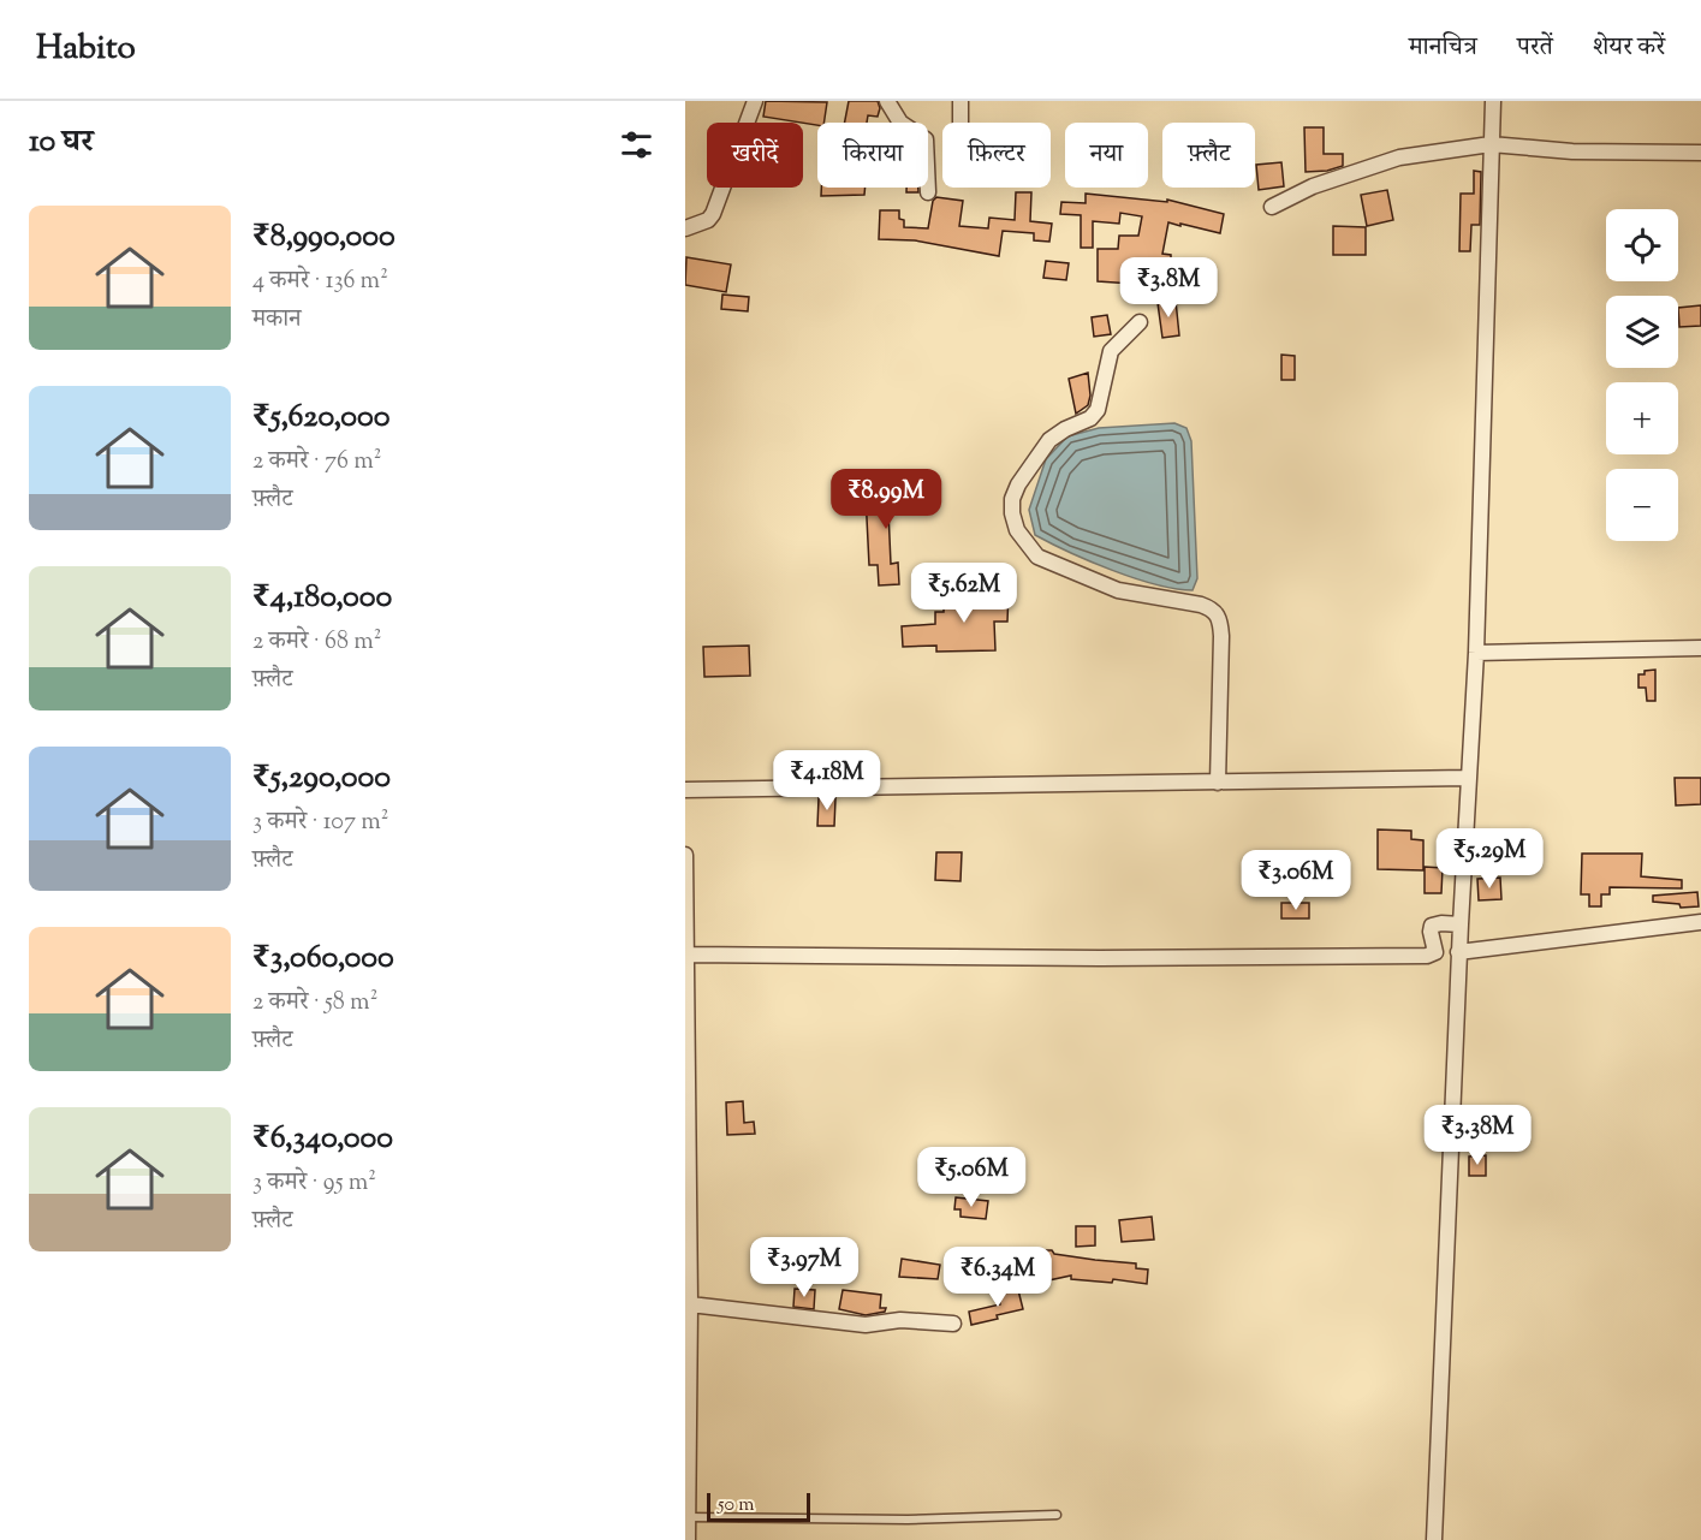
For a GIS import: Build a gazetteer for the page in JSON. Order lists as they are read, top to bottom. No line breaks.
{"scale_bar":"50 m","page":{"header":"Habito","nav":["मानचित्र","परतें","शेयर करें"],"heading":"10 घर","chip":["खरीदें","किराया","फ़िल्टर","नया","फ़्लैट"],"list":[{"name":"₹8,990,000","note":"4 कमरे · 136 m² · मकान"},{"name":"₹5,620,000","note":"2 कमरे · 76 m² · फ़्लैट"},{"name":"₹4,180,000","note":"2 कमरे · 68 m² · फ़्लैट"},{"name":"₹5,290,000","note":"3 कमरे · 107 m² · फ़्लैट"},{"name":"₹3,060,000","note":"2 कमरे · 58 m² · फ़्लैट"},{"name":"₹6,340,000","note":"3 कमरे · 95 m² · फ़्लैट"}],"map_buttons":["+","−"],"price":["₹3.8M","₹8.99M","₹5.62M","₹4.18M","₹5.29M","₹3.06M","₹3.38M","₹5.06M","₹3.97M","₹6.34M"],"scale":"50 m"}}
